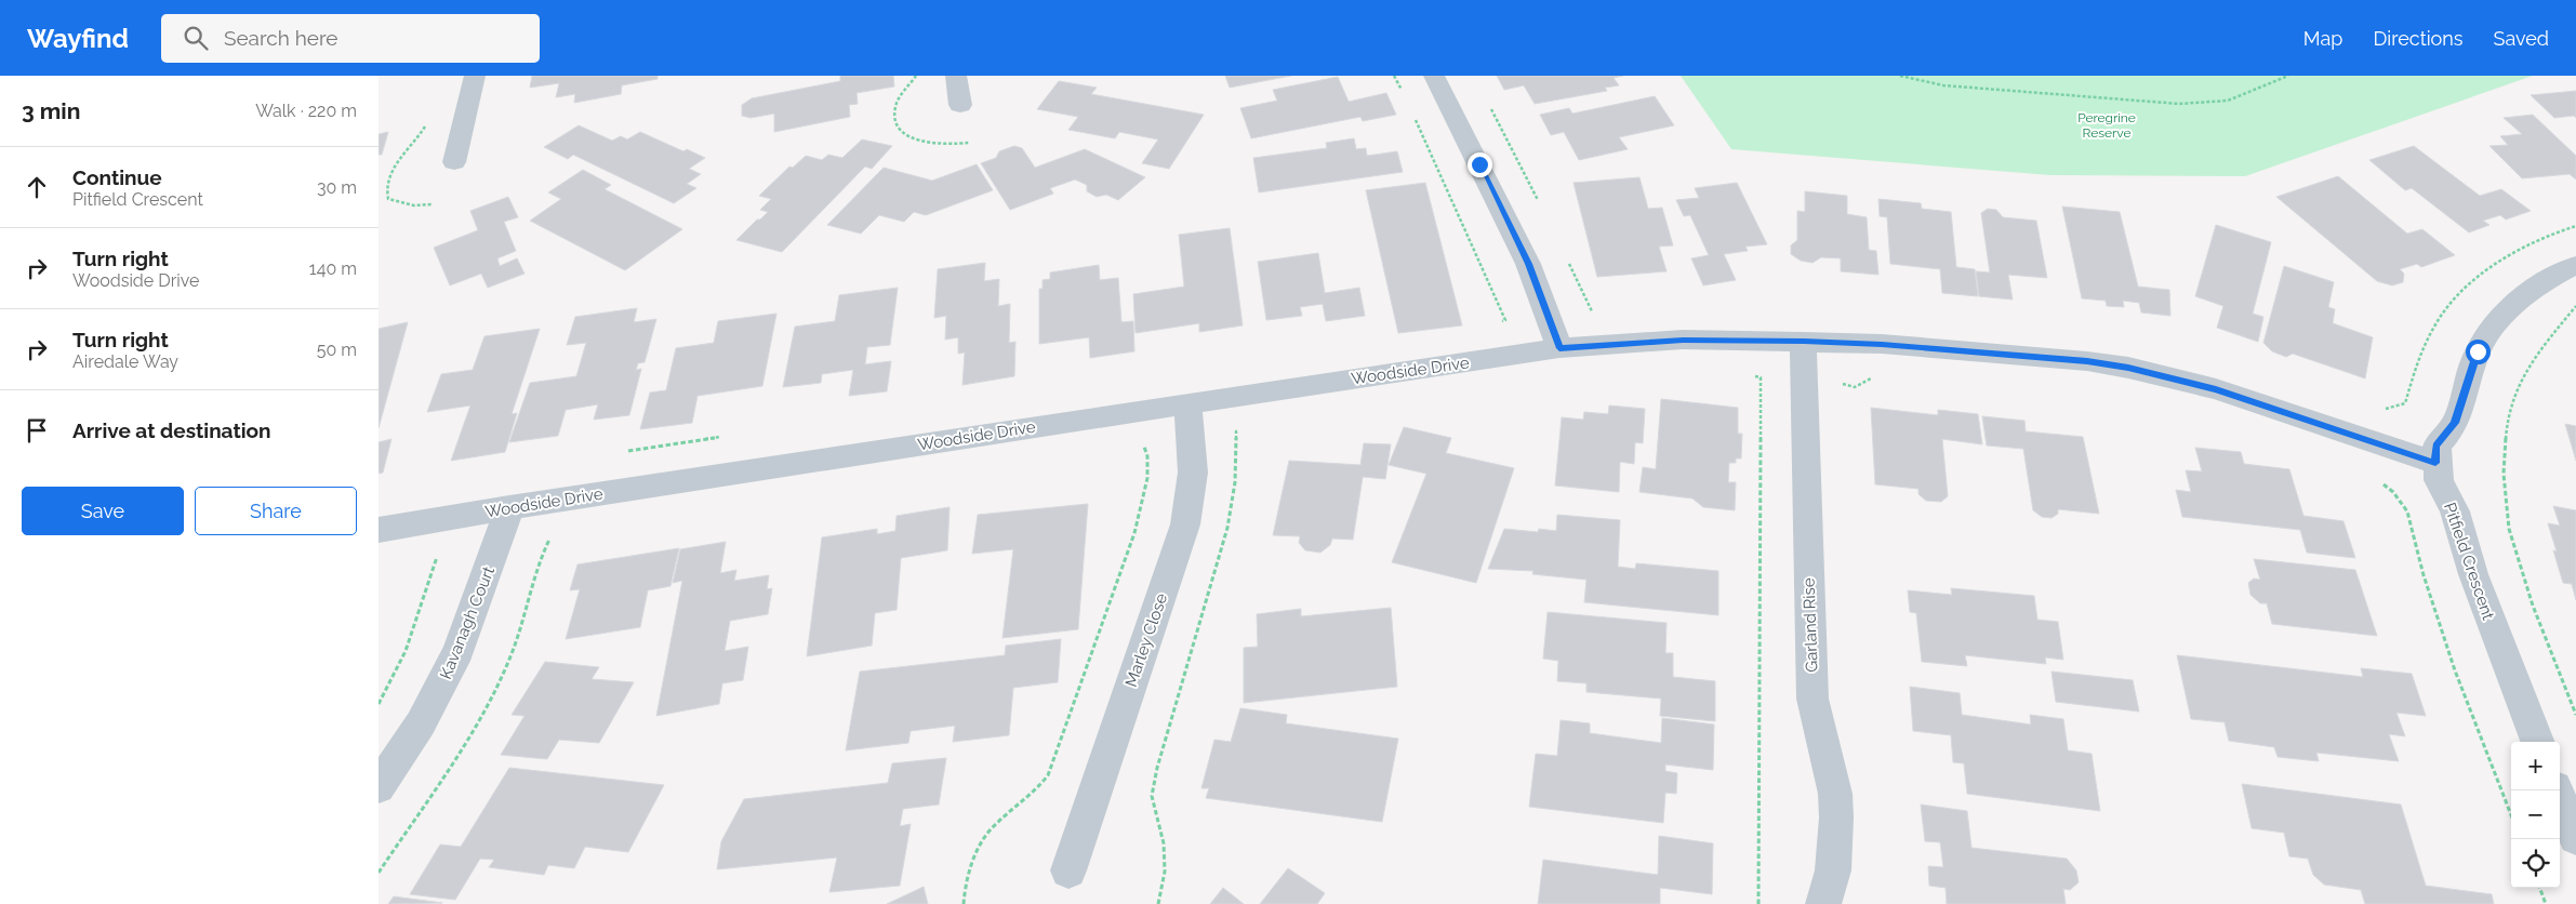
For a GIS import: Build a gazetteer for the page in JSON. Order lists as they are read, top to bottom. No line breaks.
{"streets":{"street":["Woodside Drive","Pitfield Crescent","Kavanagh Court","Garland Rise","Marley Close"]},"crossings":[["Woodside Drive","Pitfield Crescent"],["Woodside Drive","Kavanagh Court"],["Woodside Drive","Garland Rise"],["Woodside Drive","Marley Close"]],"parks":["Peregrine Reserve"],"page":{"header":"Wayfind","search":"Search here","nav":["Map","Directions","Saved"],"heading":["3 min","Walk · 220 m"],"list":[["Continue","Pitfield Crescent","30 m"],["Turn right","Woodside Drive","140 m"],["Turn right","Airedale Way","50 m"],"Arrive at destination"],"buttons":["Save","Share"],"map_buttons":["+","−"]}}
